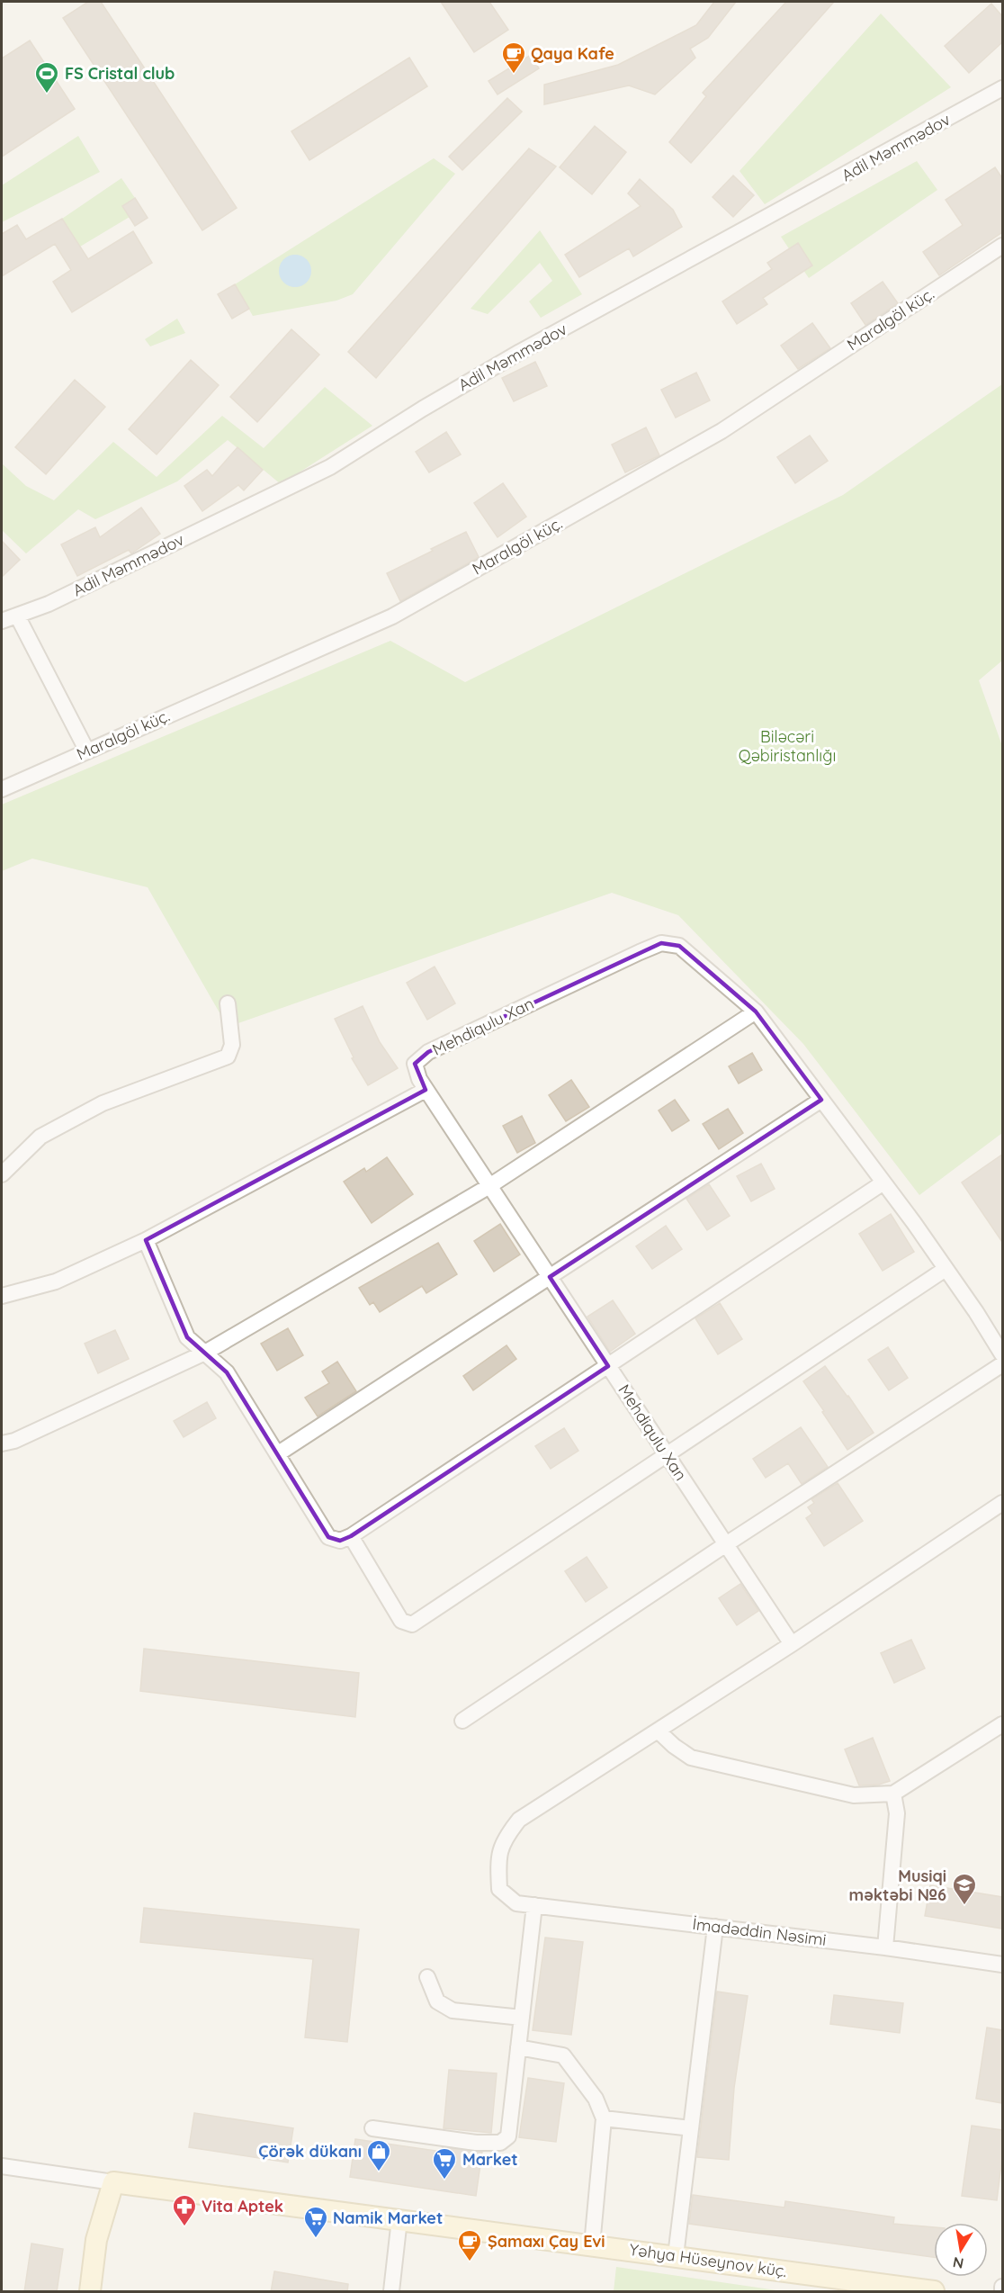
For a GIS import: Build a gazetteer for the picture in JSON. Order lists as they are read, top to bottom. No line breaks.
{"streets":{"main road":["Yəhya Hüseynov küç."],"street":["Adil Məmmədov","Maralgöl küç.","Mehdiqulu Xan","İmadəddin Nəsimi"]},"parks":["Biləcəri Qəbiristanlığı"],"places":{"cafe":["Qaya Kafe","Şamaxı Çay Evi"],"sports":["FS Cristal club"],"school or university":["Musiqi məktəbi №6"],"shop":["Çörək dükanı"],"supermarket":["Market","Namik Market"],"pharmacy":["Vita Aptek"]},"north":"bottom"}
